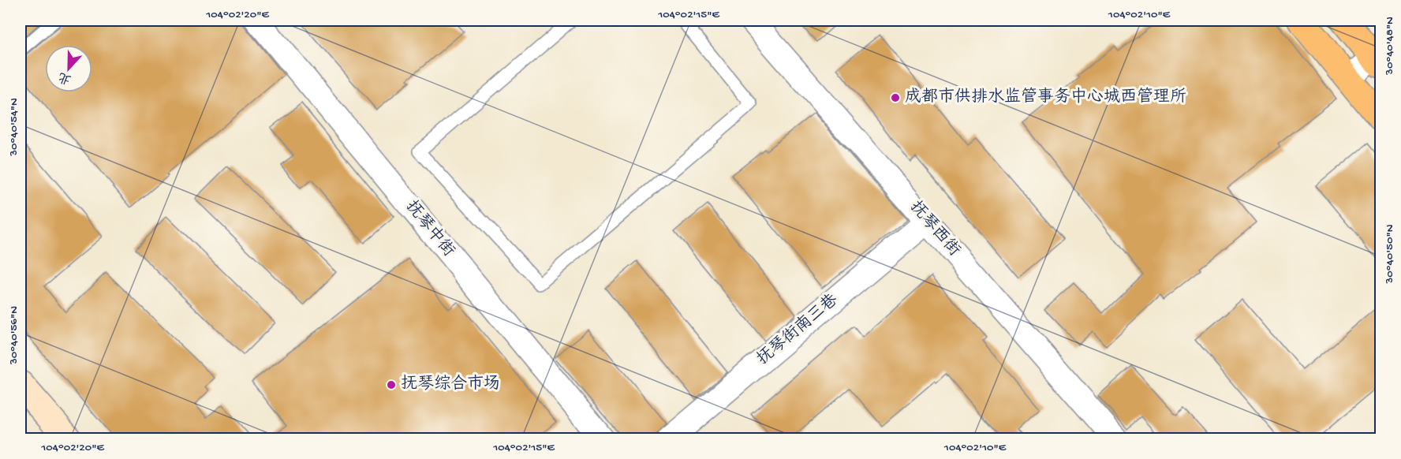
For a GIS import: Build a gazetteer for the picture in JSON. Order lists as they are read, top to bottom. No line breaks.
{"streets":{"street":["抚琴中街","抚琴西街","抚琴街南三巷"]},"crossings":[["抚琴西街","抚琴街南三巷"]],"places":["成都市供排水监管事务中心城西管理所","抚琴综合市场"],"north":"bottom","coordinates":["104°02'20\"E","104°02'15\"E","104°02'10\"E","30°40'48\"N","30°40'54\"N","30°40'50\"N","30°40'56\"N"]}
